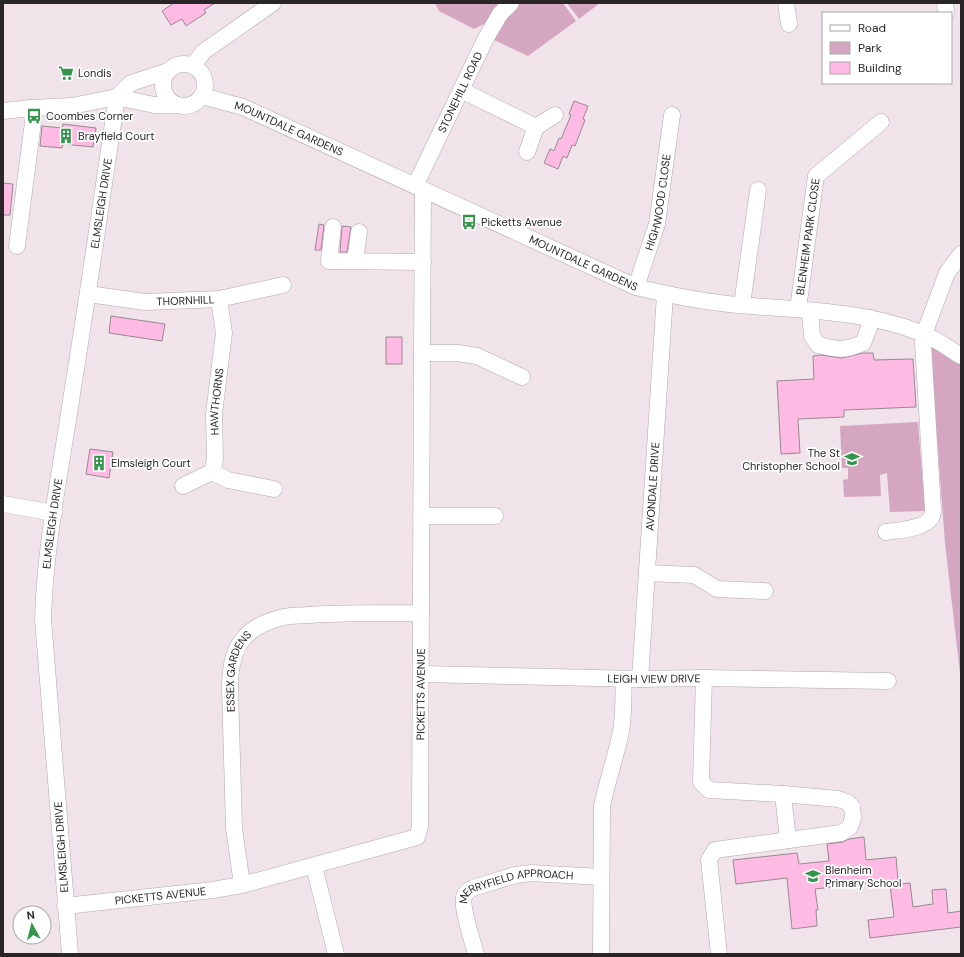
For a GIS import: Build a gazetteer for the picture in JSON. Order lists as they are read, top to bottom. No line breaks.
{"streets":{"street":["STONEHILL ROAD","MOUNTDALE GARDENS","HIGHWOOD CLOSE","ELMSLEIGH DRIVE","BLENHEIM PARK CLOSE","THORNHILL","HAWTHORNS","AVONDALE DRIVE","ESSEX GARDENS","LEIGH VIEW DRIVE","PICKETTS AVENUE","MERRYFIELD APPROACH"]},"crossings":[["STONEHILL ROAD","MOUNTDALE GARDENS"],["STONEHILL ROAD","PICKETTS AVENUE"],["MOUNTDALE GARDENS","HIGHWOOD CLOSE"],["MOUNTDALE GARDENS","BLENHEIM PARK CLOSE"],["MOUNTDALE GARDENS","AVONDALE DRIVE"],["MOUNTDALE GARDENS","PICKETTS AVENUE"],["ELMSLEIGH DRIVE","THORNHILL"],["ELMSLEIGH DRIVE","PICKETTS AVENUE"],["THORNHILL","HAWTHORNS"],["AVONDALE DRIVE","LEIGH VIEW DRIVE"],["ESSEX GARDENS","PICKETTS AVENUE"],["LEIGH VIEW DRIVE","PICKETTS AVENUE"]],"places":{"supermarket":["Londis"],"bus stop":["Coombes Corner","Picketts Avenue"],"building":["Brayfield Court","Elmsleigh Court"],"school or university":["The St Christopher School","Blenheim Primary School"]},"legend":["Road","Park","Building"],"north":"top"}
